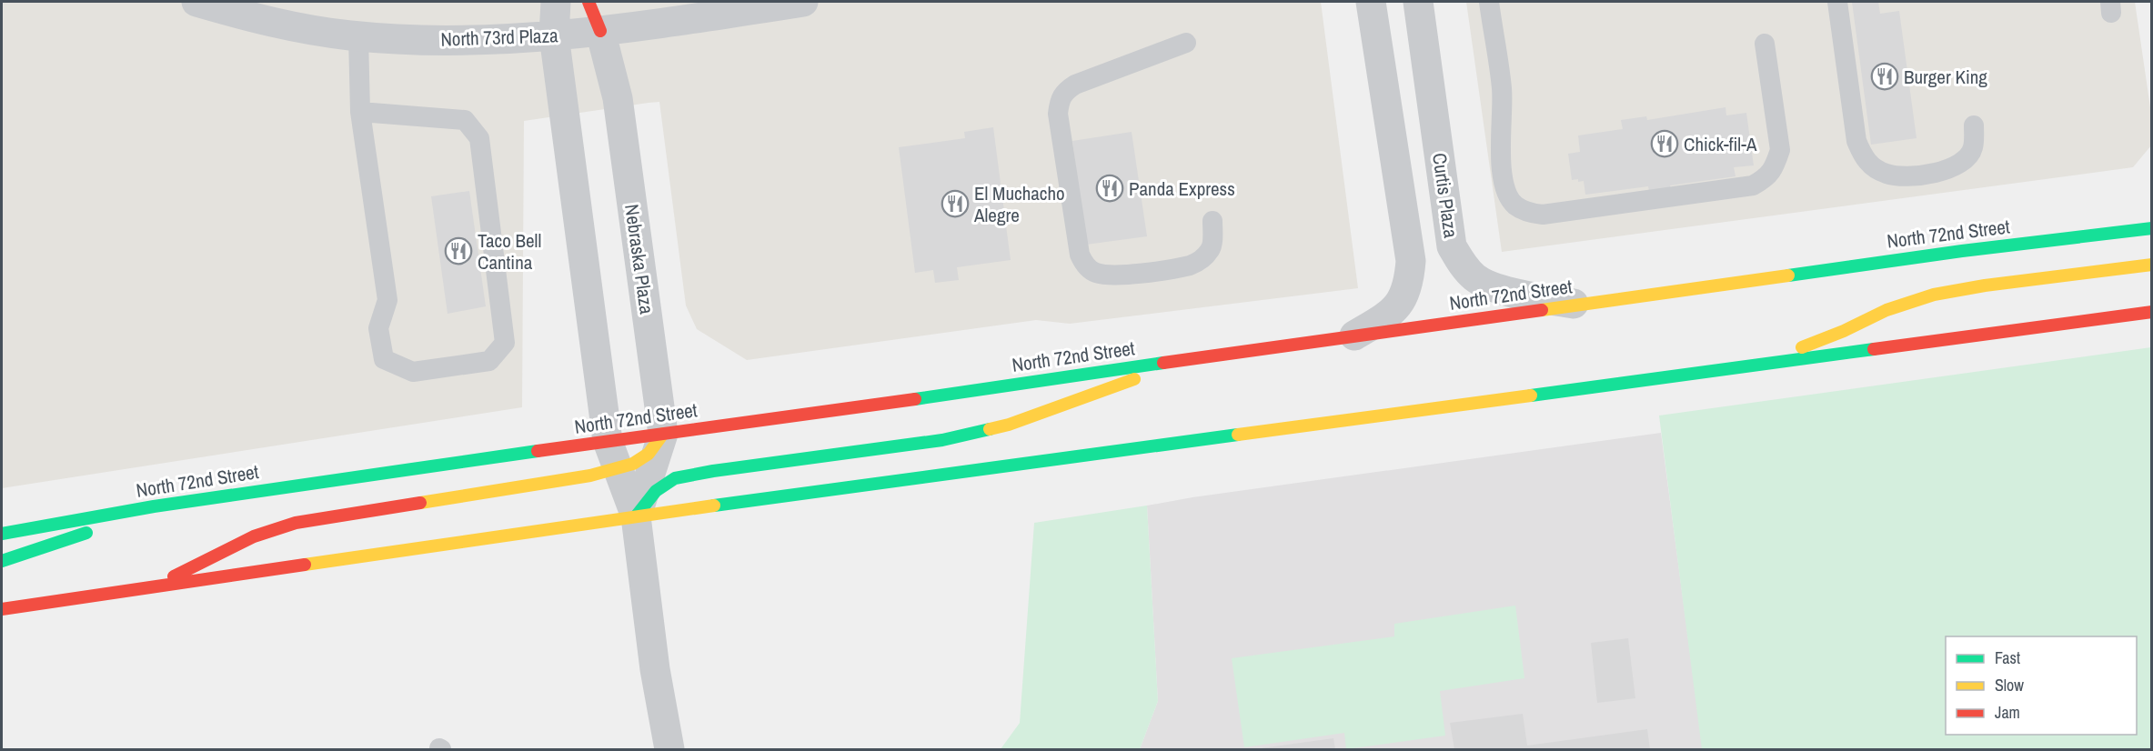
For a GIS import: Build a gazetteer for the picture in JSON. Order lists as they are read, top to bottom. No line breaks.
{"streets":{"main road":["North 72nd Street","Nebraska Plaza"],"street":["North 73rd Plaza","Curtis Plaza"]},"crossings":[["North 73rd Plaza","Nebraska Plaza"],["Curtis Plaza","North 72nd Street"],["North 72nd Street","Nebraska Plaza"]],"places":{"restaurant":["Burger King","Chick-fil-A","Panda Express","El Muchacho Alegre","Taco Bell Cantina"]},"legend":["Fast","Slow","Jam"]}
